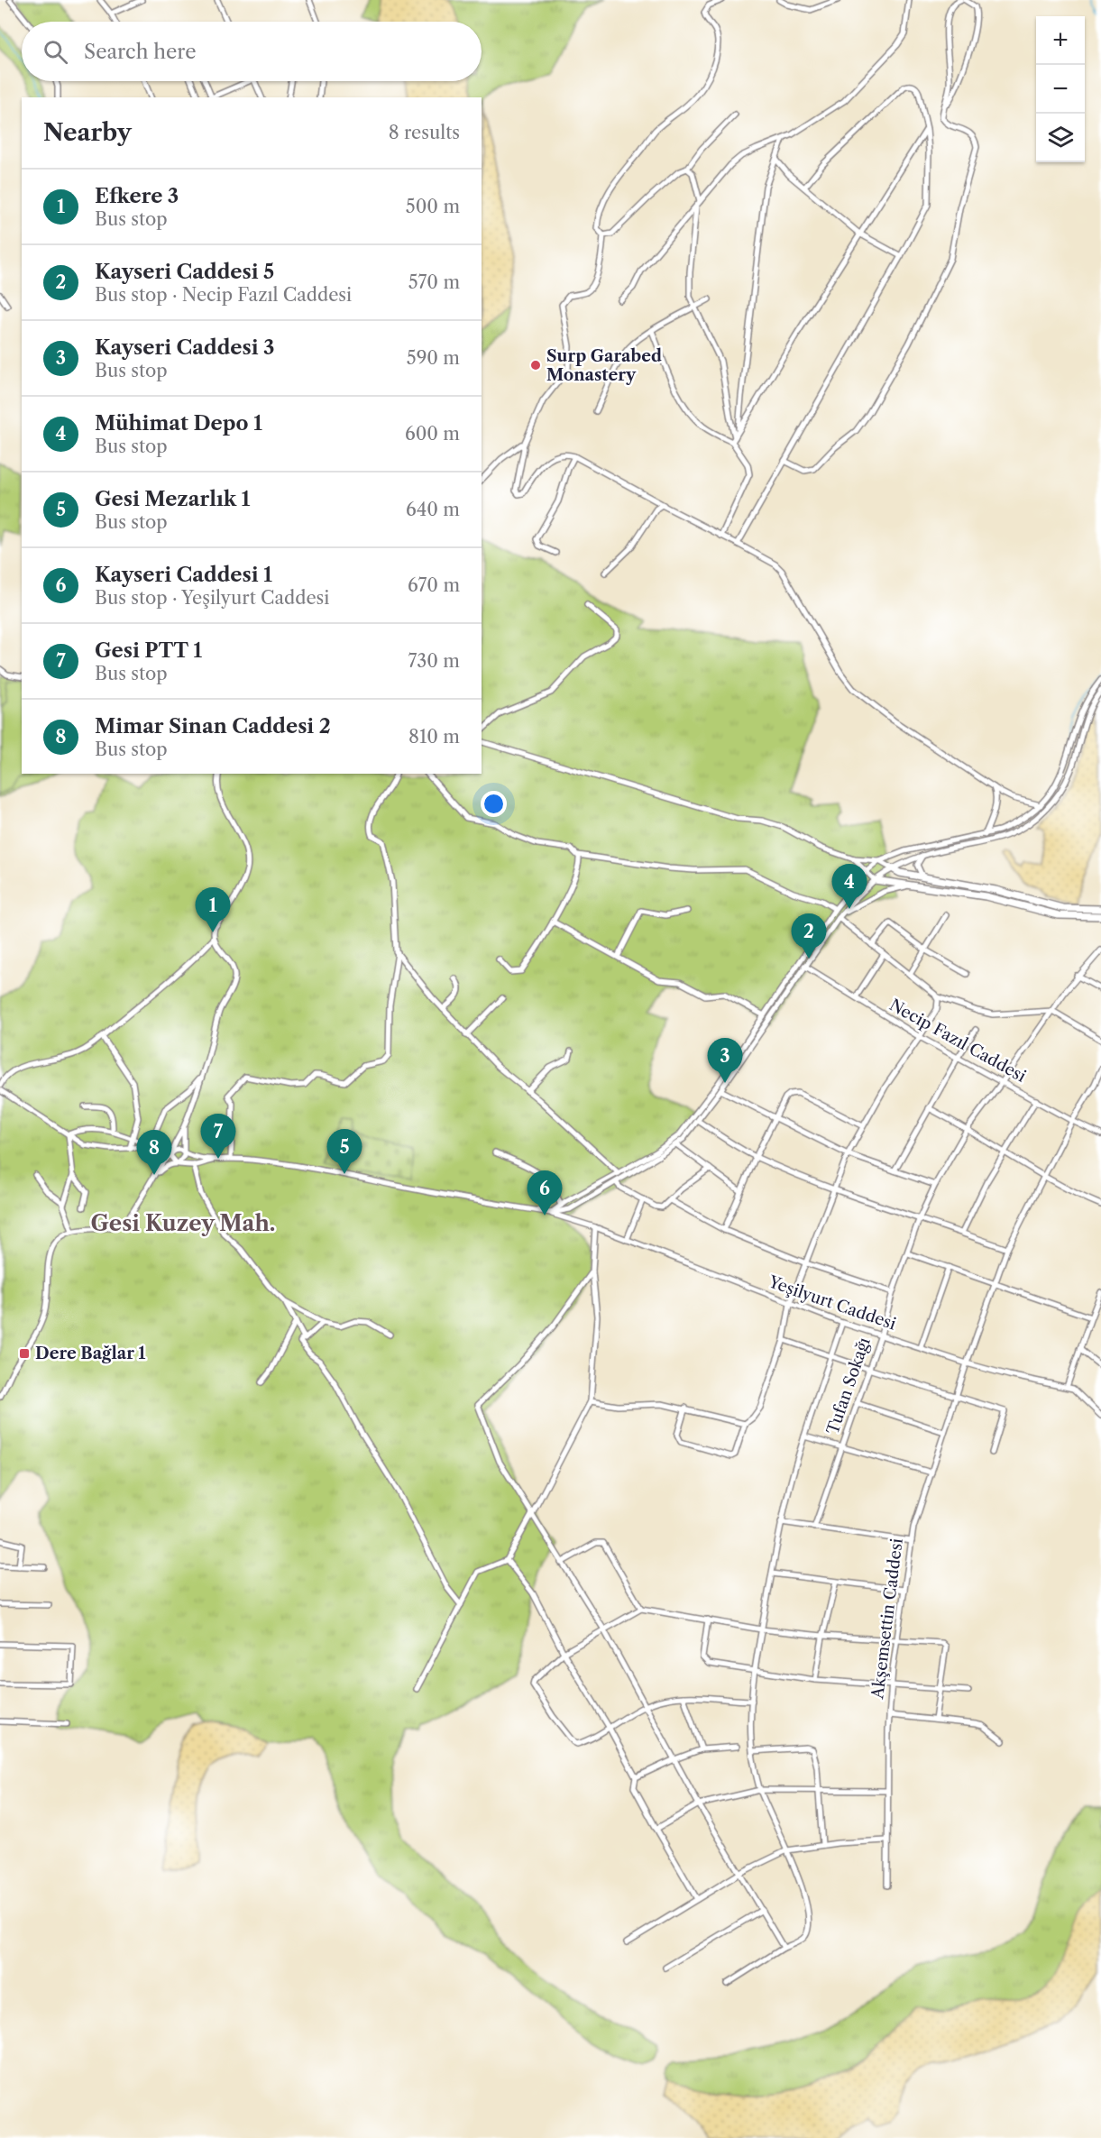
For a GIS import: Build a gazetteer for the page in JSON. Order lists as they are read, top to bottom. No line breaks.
{"streets":{"street":["Necip Fazıl Caddesi","Yeşilyurt Caddesi","Tufan Sokağı","Akşemsettin Caddesi"]},"crossings":[["Necip Fazıl Caddesi","Tufan Sokağı"],["Necip Fazıl Caddesi","Akşemsettin Caddesi"],["Yeşilyurt Caddesi","Tufan Sokağı"],["Yeşilyurt Caddesi","Akşemsettin Caddesi"],["Tufan Sokağı","Akşemsettin Caddesi"]],"districts":["Gesi Kuzey Mah."],"places":{"other":["Surp Garabed Monastery"],"transit":["Dere Bağlar 1"]},"page":{"map_buttons":["+","−"],"search":"Search here","heading":["Nearby","8 results"],"list":[{"mark":"1","name":"Efkere 3","note":"Bus stop","value":"500 m"},{"mark":"2","name":"Kayseri Caddesi 5","note":"Bus stop · Necip Fazıl Caddesi","value":"570 m"},{"mark":"3","name":"Kayseri Caddesi 3","note":"Bus stop","value":"590 m"},{"mark":"4","name":"Mühimat Depo 1","note":"Bus stop","value":"600 m"},{"mark":"5","name":"Gesi Mezarlık 1","note":"Bus stop","value":"640 m"},{"mark":"6","name":"Kayseri Caddesi 1","note":"Bus stop · Yeşilyurt Caddesi","value":"670 m"},{"mark":"7","name":"Gesi PTT 1","note":"Bus stop","value":"730 m"},{"mark":"8","name":"Mimar Sinan Caddesi 2","note":"Bus stop","value":"810 m"}],"pins":["4","1","2","3","7","5","8","6"]}}
